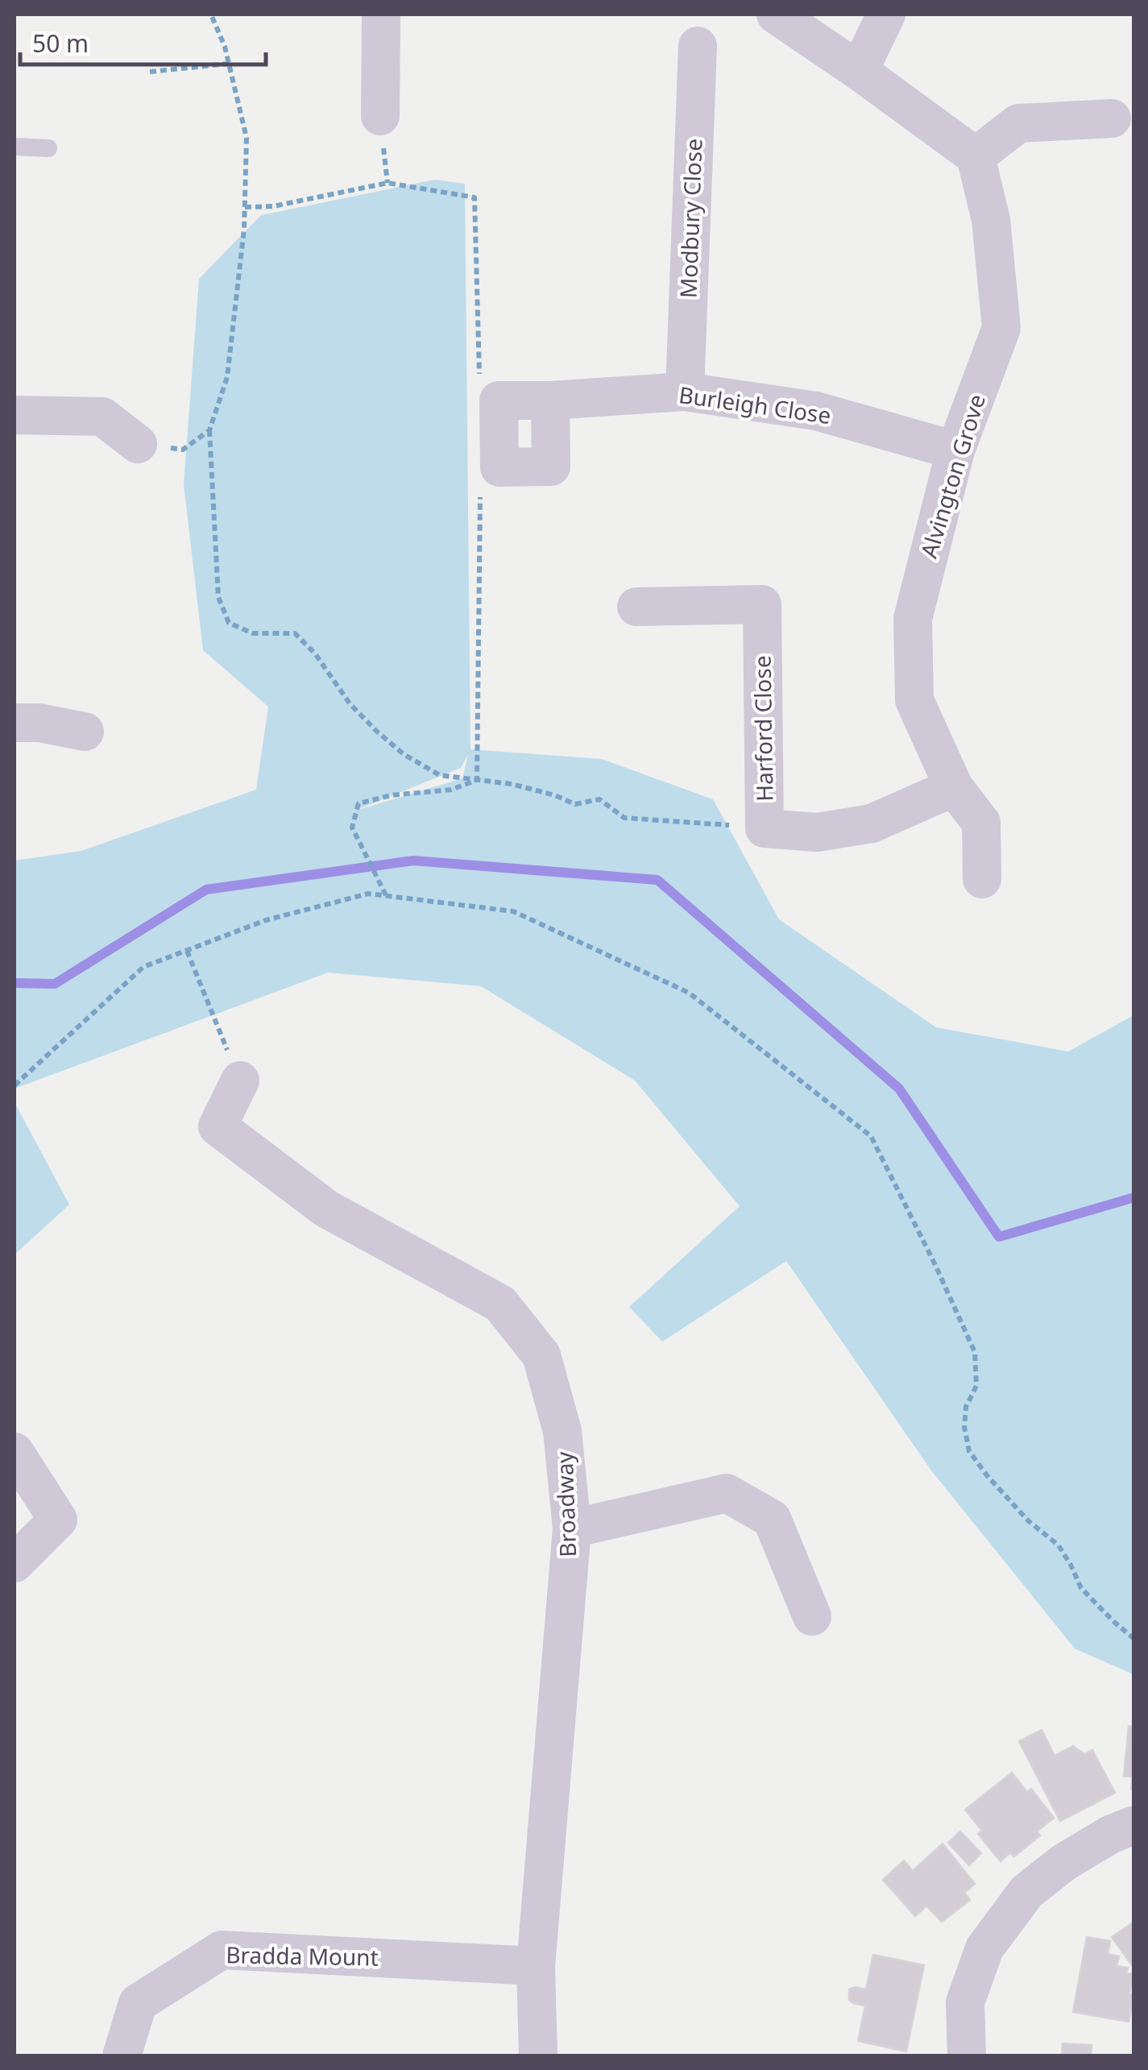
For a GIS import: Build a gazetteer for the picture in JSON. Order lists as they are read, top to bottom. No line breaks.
{"streets":{"street":["Modbury Close","Burleigh Close","Alvington Grove","Harford Close","Broadway","Bradda Mount"]},"crossings":[["Modbury Close","Burleigh Close"],["Burleigh Close","Alvington Grove"],["Alvington Grove","Harford Close"],["Broadway","Bradda Mount"]],"scale_bar":"50 m"}
